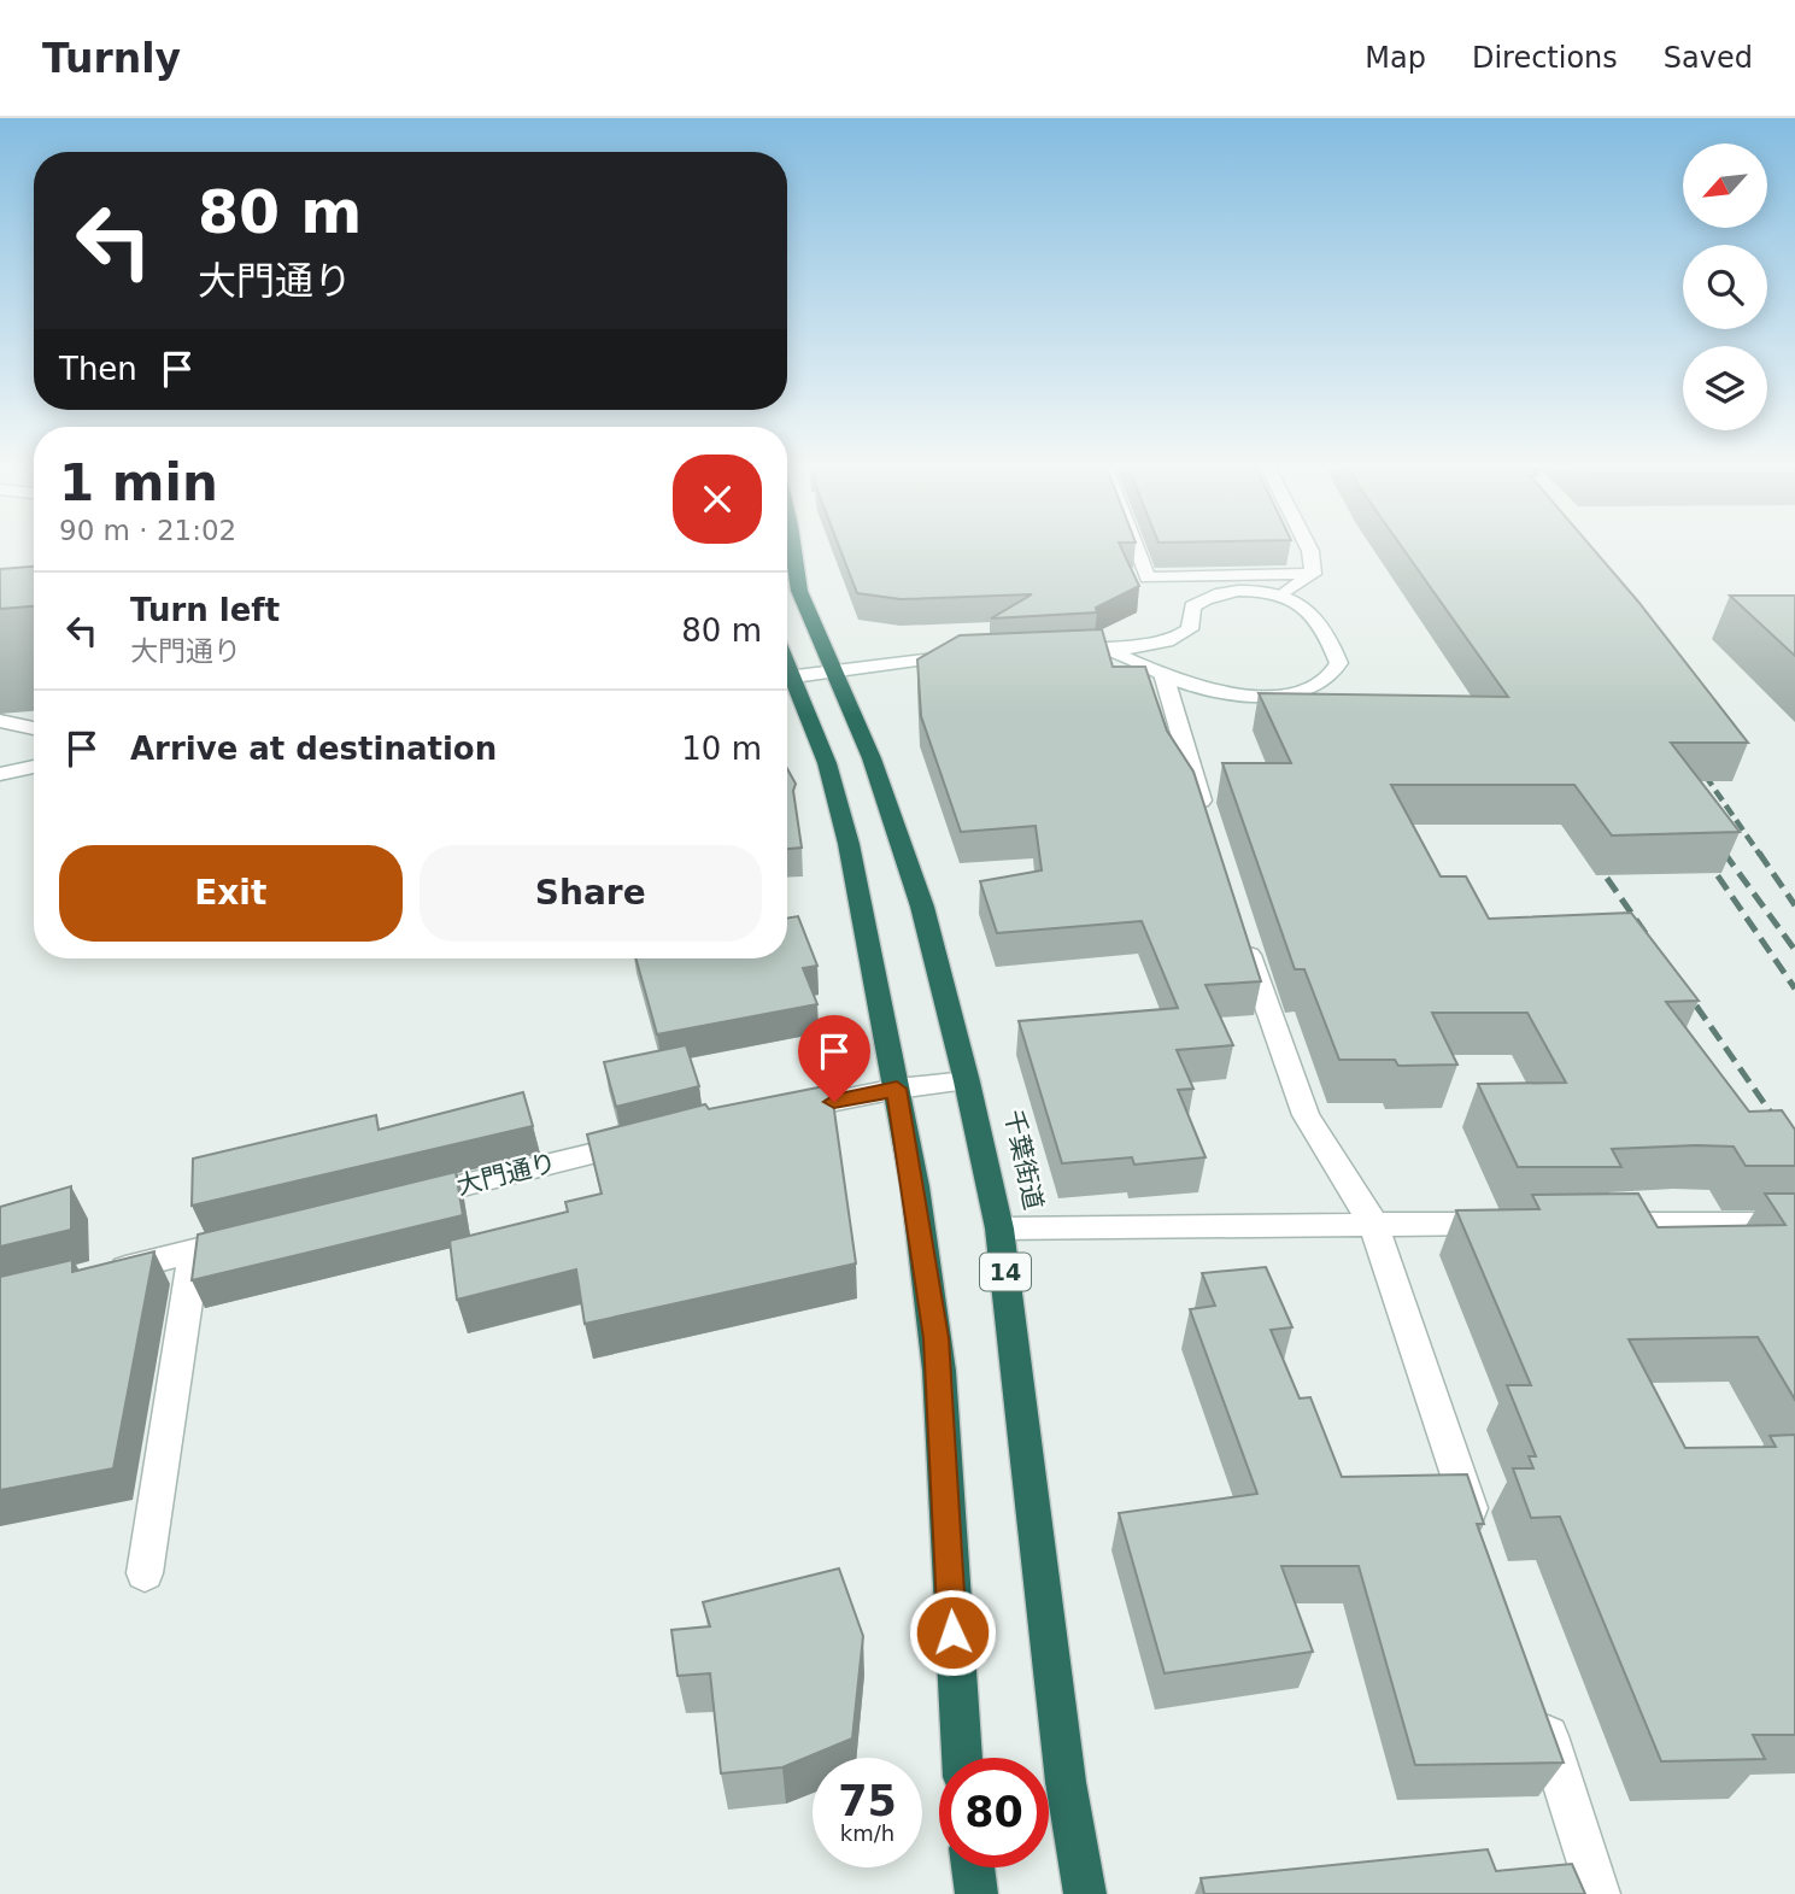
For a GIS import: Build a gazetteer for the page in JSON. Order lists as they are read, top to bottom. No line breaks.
{"streets":{"highway":["千葉街道","14"],"street":["大門通り"]},"north":"bottom left","page":{"header":"Turnly","nav":["Map","Directions","Saved"],"turn":["80 m","大門通り"],"then":"Then","heading":["1 min","90 m · 21:02"],"list":[{"name":"Turn left","note":"大門通り","value":"80 m"},{"name":"Arrive at destination","value":"10 m"}],"buttons":["Exit","Share"],"speed":"75 km/h","limit":"80"}}
